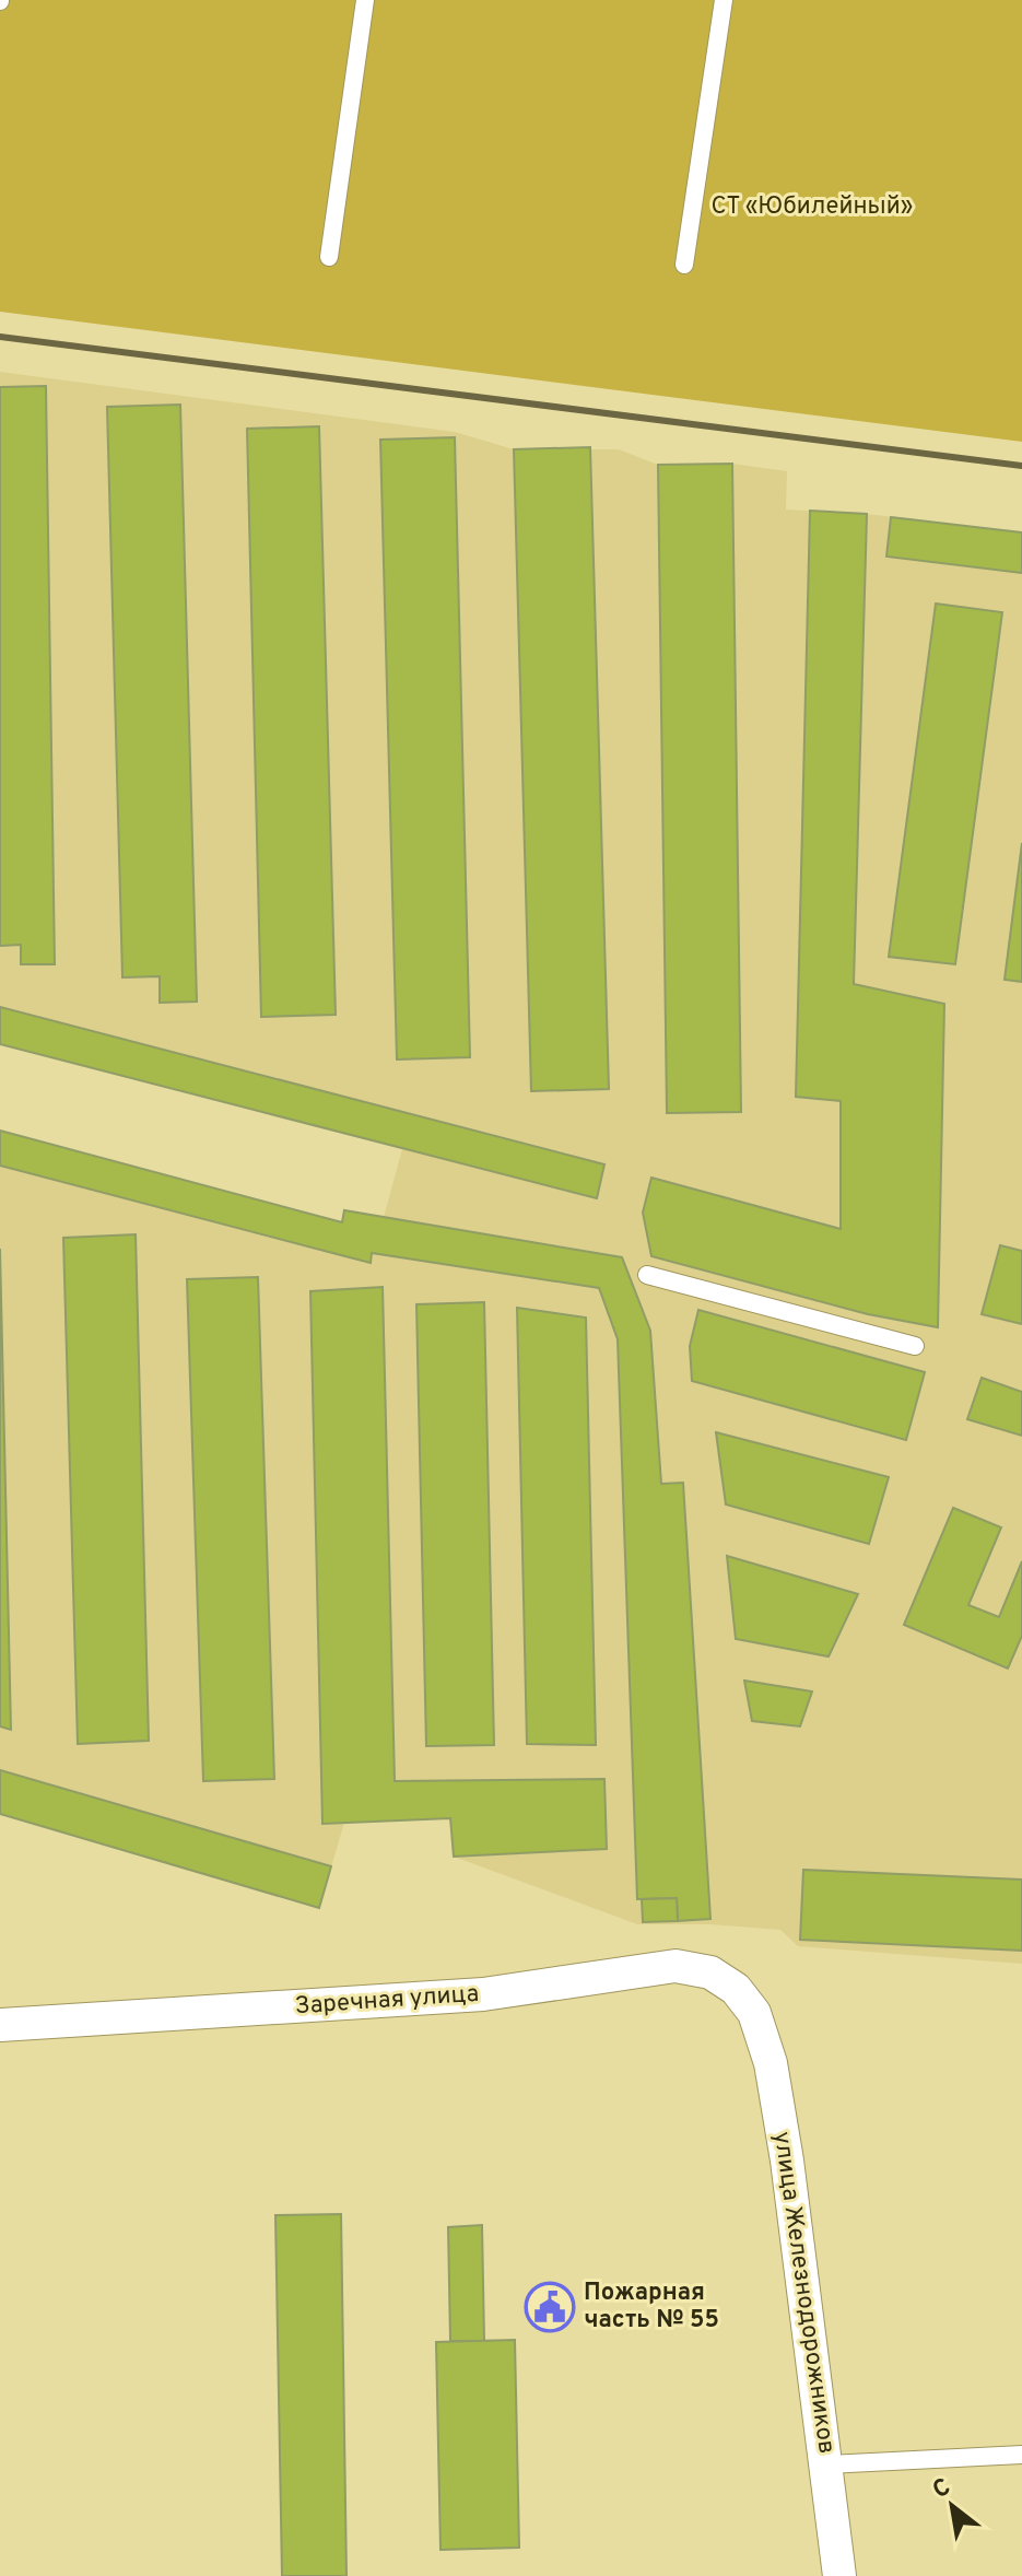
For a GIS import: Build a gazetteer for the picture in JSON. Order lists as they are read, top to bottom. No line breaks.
{"streets":{"street":["Заречная улица","улица Железнодорожников"]},"crossings":[["Заречная улица","улица Железнодорожников"]],"parks":["СТ «Юбилейный»"],"places":{"public building":["Пожарная часть № 55"]},"north":"top left"}
